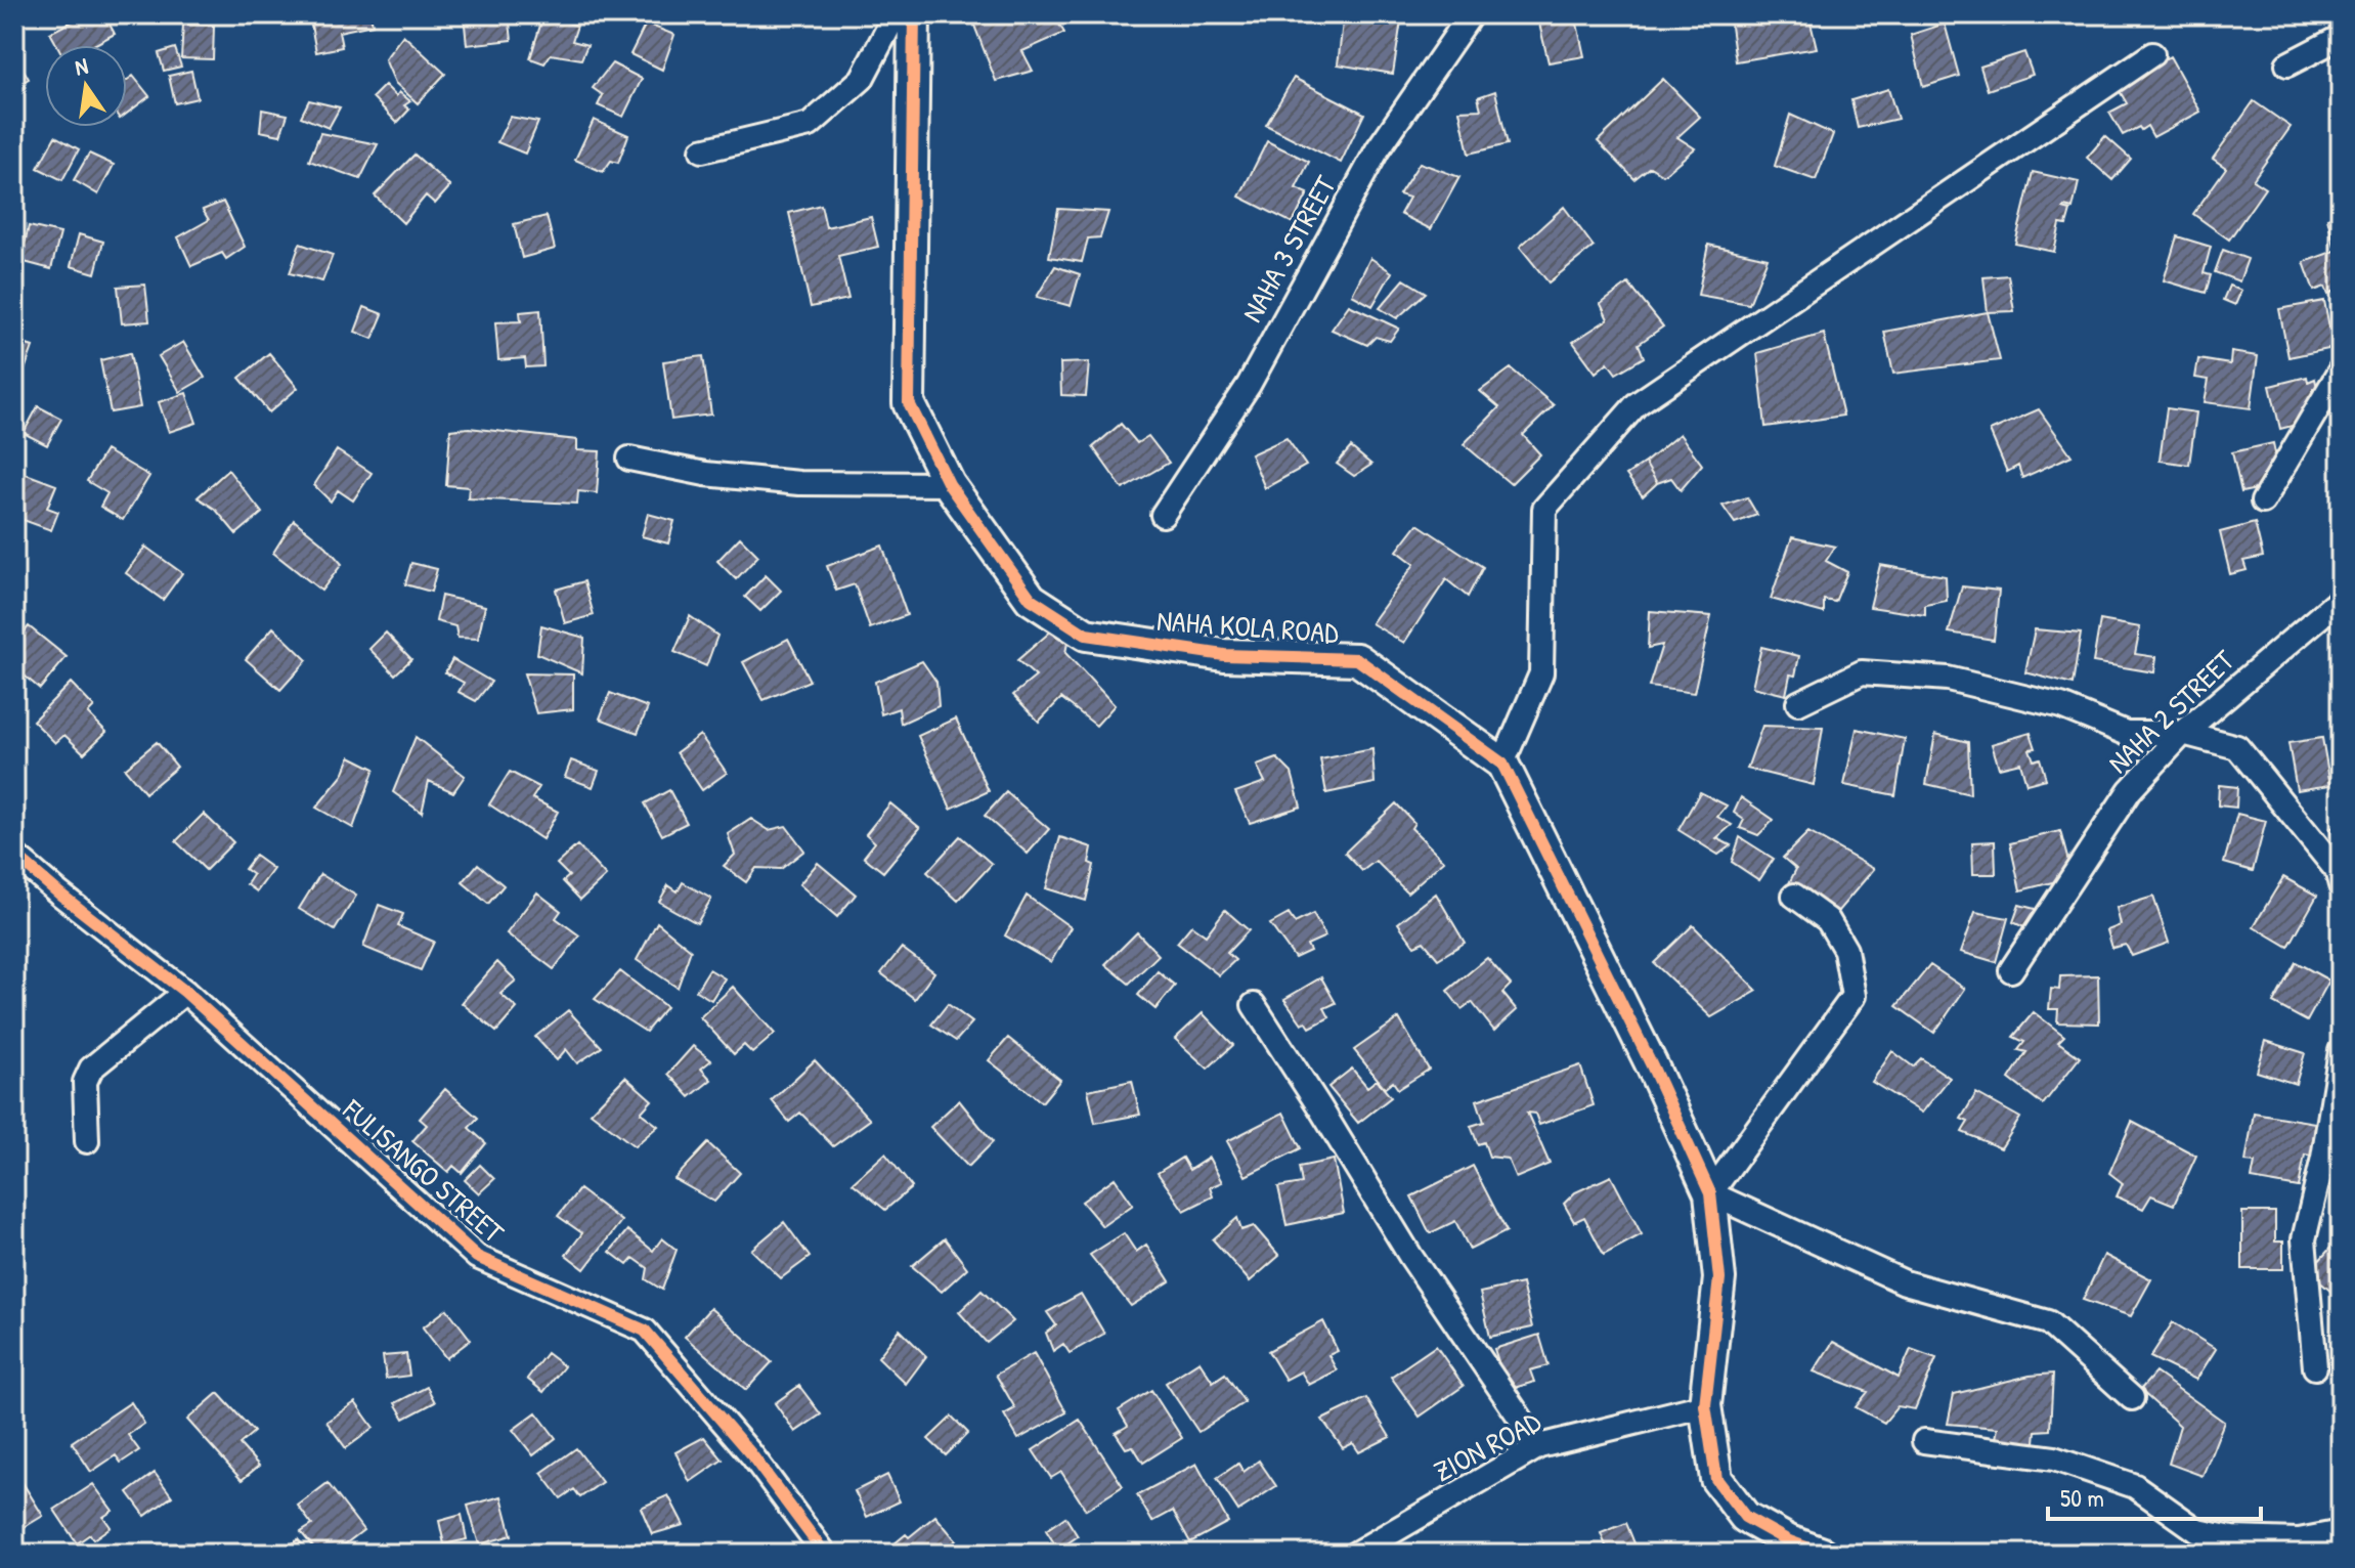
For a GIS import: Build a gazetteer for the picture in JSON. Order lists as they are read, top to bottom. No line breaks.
{"streets":{"street":["NAHA 3 STREET","NAHA KOLA ROAD","NAHA 2 STREET","FULISANGO STREET","ZION ROAD"]},"crossings":[["NAHA KOLA ROAD","ZION ROAD"]],"scale_bar":"50 m","north":"top"}
